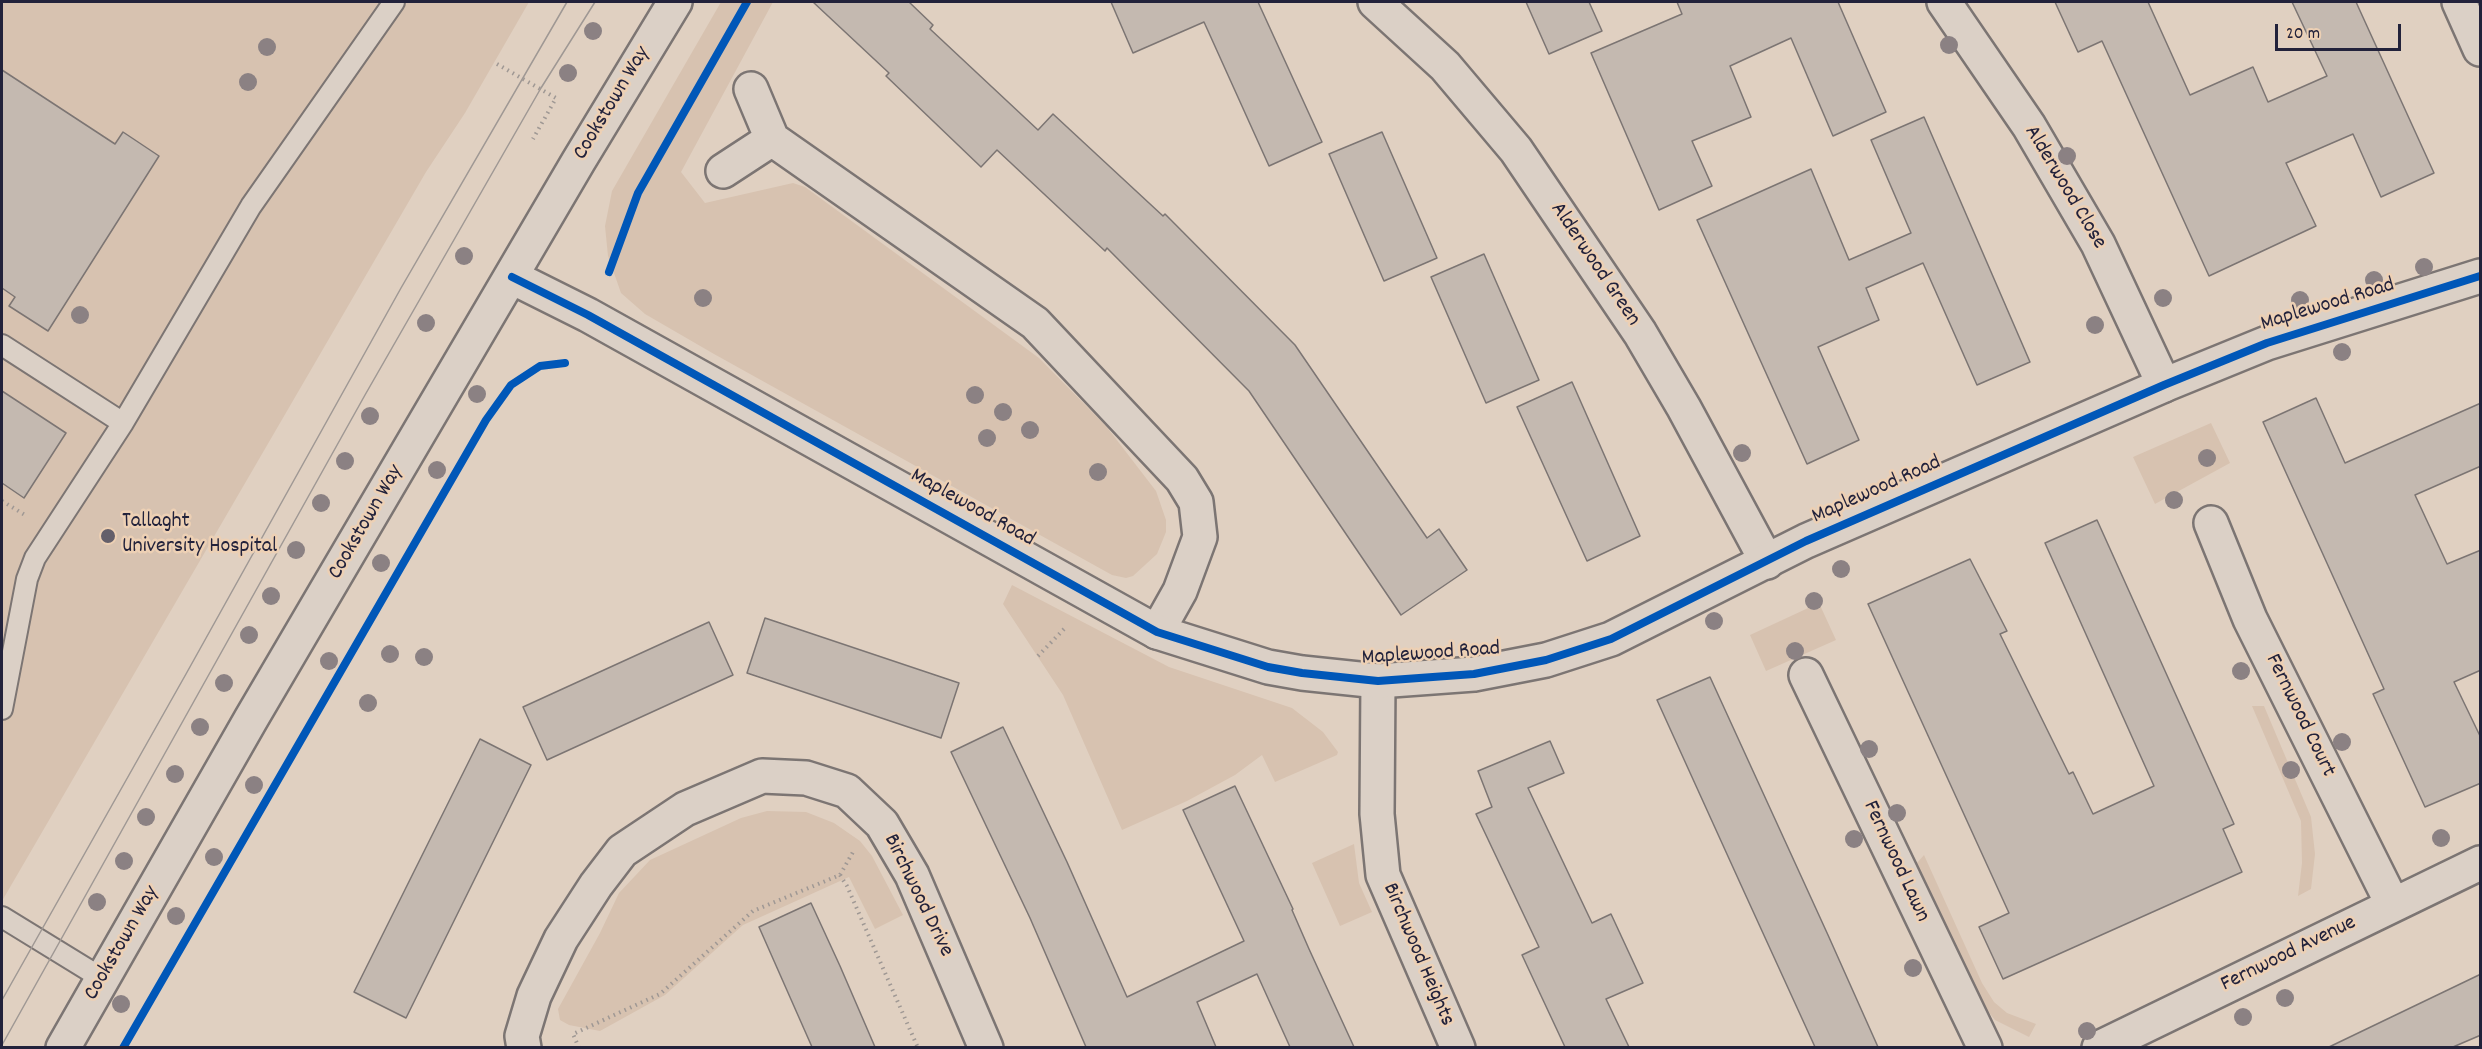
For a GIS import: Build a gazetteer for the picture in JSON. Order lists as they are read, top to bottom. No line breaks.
{"streets":{"street":["Cookstown Way","Alderwood Close","Alderwood Green","Maplewood Road","Fernwood Court","Fernwood Lawn","Birchwood Drive","Birchwood Heights","Fernwood Avenue"]},"crossings":[["Cookstown Way","Maplewood Road"],["Alderwood Close","Maplewood Road"],["Alderwood Green","Maplewood Road"],["Maplewood Road","Birchwood Heights"],["Fernwood Court","Fernwood Avenue"]],"places":["Tallaght University Hospital"],"scale_bar":"20 m"}
